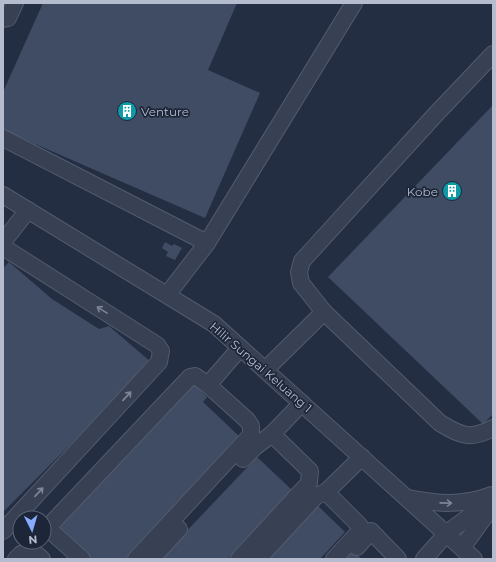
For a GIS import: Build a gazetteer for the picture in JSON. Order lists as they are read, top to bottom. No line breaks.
{"streets":{"street":["Hilir Sungai Keluang 1"]},"places":{"building":["Venture","Kobe"]},"north":"bottom"}
